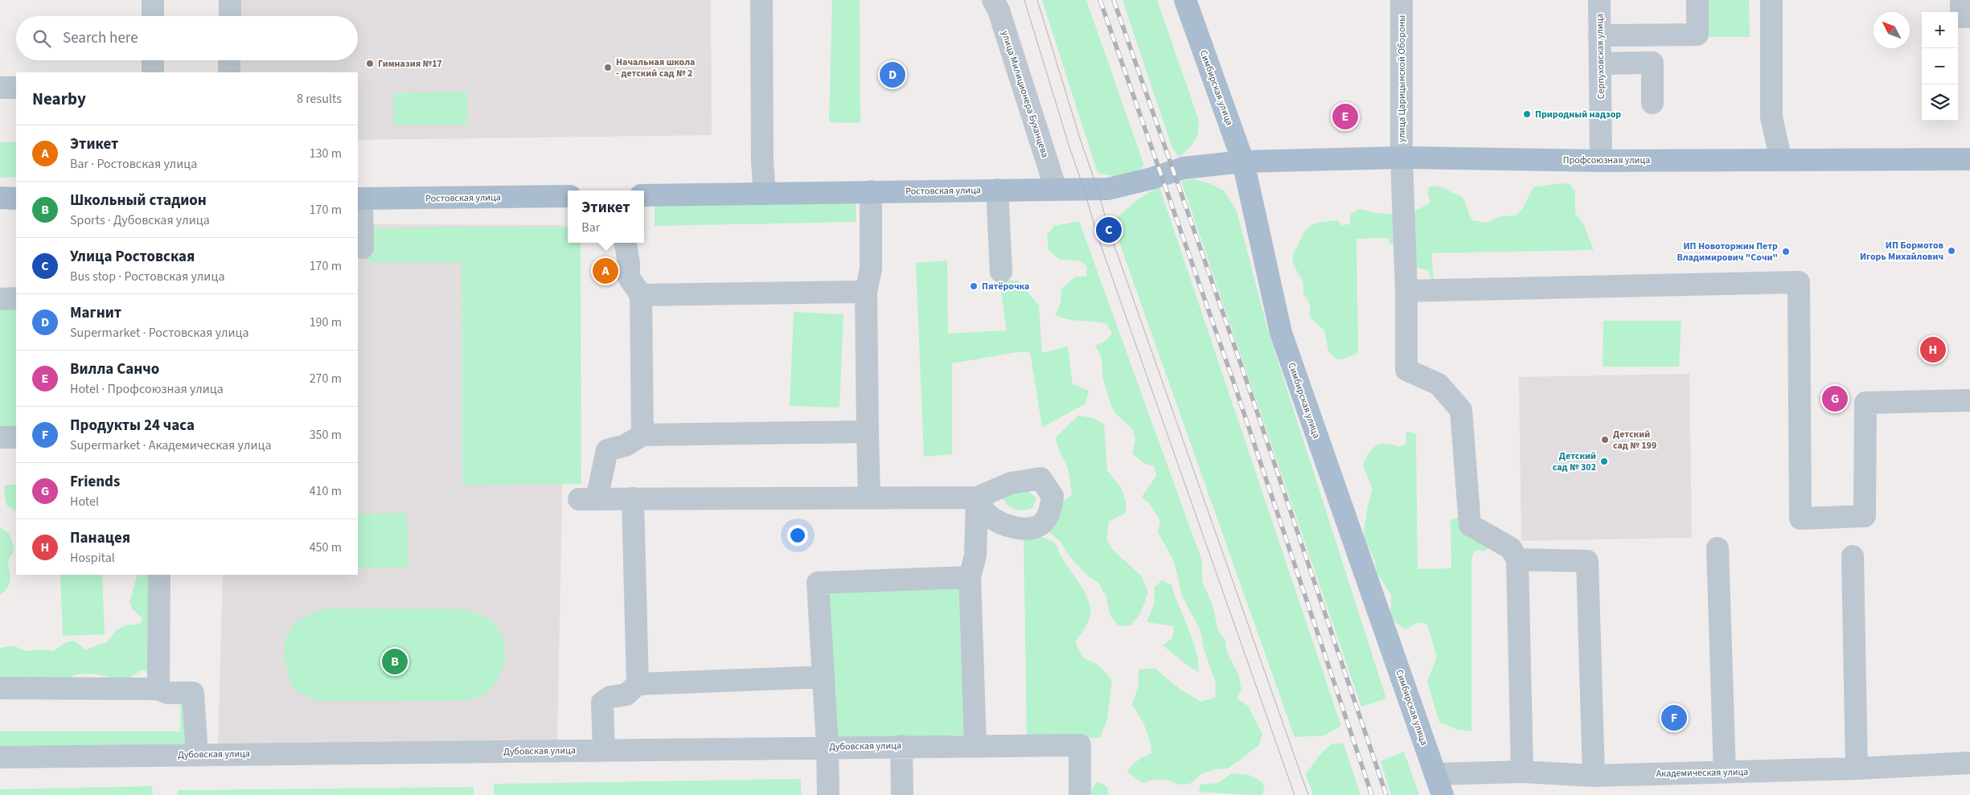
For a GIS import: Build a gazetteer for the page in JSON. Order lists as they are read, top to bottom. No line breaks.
{"streets":{"main road":["Симбирская улица","Профсоюзная улица","Ростовская улица"],"street":["Серпуховская улица","улица Царицынской Обороны","улица Милиционера Буханцева","Дубовская улица","Академическая улица"]},"crossings":[["Серпуховская улица","Профсоюзная улица"],["улица Царицынской Обороны","Профсоюзная улица"],["Симбирская улица","Профсоюзная улица"],["Симбирская улица","Ростовская улица"],["Симбирская улица","Академическая улица"],["улица Милиционера Буханцева","Ростовская улица"],["Профсоюзная улица","Ростовская улица"]],"places":["Гимназия №17","Начальная школа - детский сад № 2","Природный надзор","ИП Бормотов Игорь Михайлович","ИП Новоторжин Петр Владимирович \"Сочи\"","Пятёрочка","Детский сад № 199","Детский сад № 302"],"north":"top left","page":{"map_buttons":["+","−"],"search":"Search here","pins":["D","E","C","A","H","G","B","F"],"heading":["Nearby","8 results"],"list":[{"mark":"A","name":"Этикет","note":"Bar · Ростовская улица","value":"130 m"},{"mark":"B","name":"Школьный стадион","note":"Sports · Дубовская улица","value":"170 m"},{"mark":"C","name":"Улица Ростовская","note":"Bus stop · Ростовская улица","value":"170 m"},{"mark":"D","name":"Магнит","note":"Supermarket · Ростовская улица","value":"190 m"},{"mark":"E","name":"Вилла Санчо","note":"Hotel · Профсоюзная улица","value":"270 m"},{"mark":"F","name":"Продукты 24 часа","note":"Supermarket · Академическая улица","value":"350 m"},{"mark":"G","name":"Friends","note":"Hotel","value":"410 m"},{"mark":"H","name":"Панацея","note":"Hospital","value":"450 m"}],"popup":["Этикет","Bar"]}}
